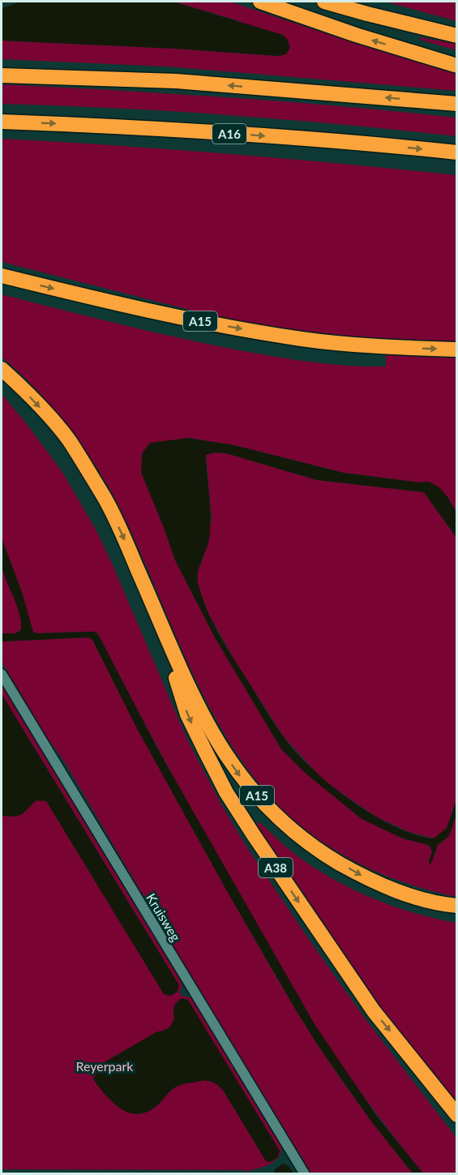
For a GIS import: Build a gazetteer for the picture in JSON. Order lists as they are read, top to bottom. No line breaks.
{"streets":{"highway":["A16","A15","A38"],"street":["Kruisweg"]},"crossings":[["A15","A38"]],"parks":["Reyerpark"]}
